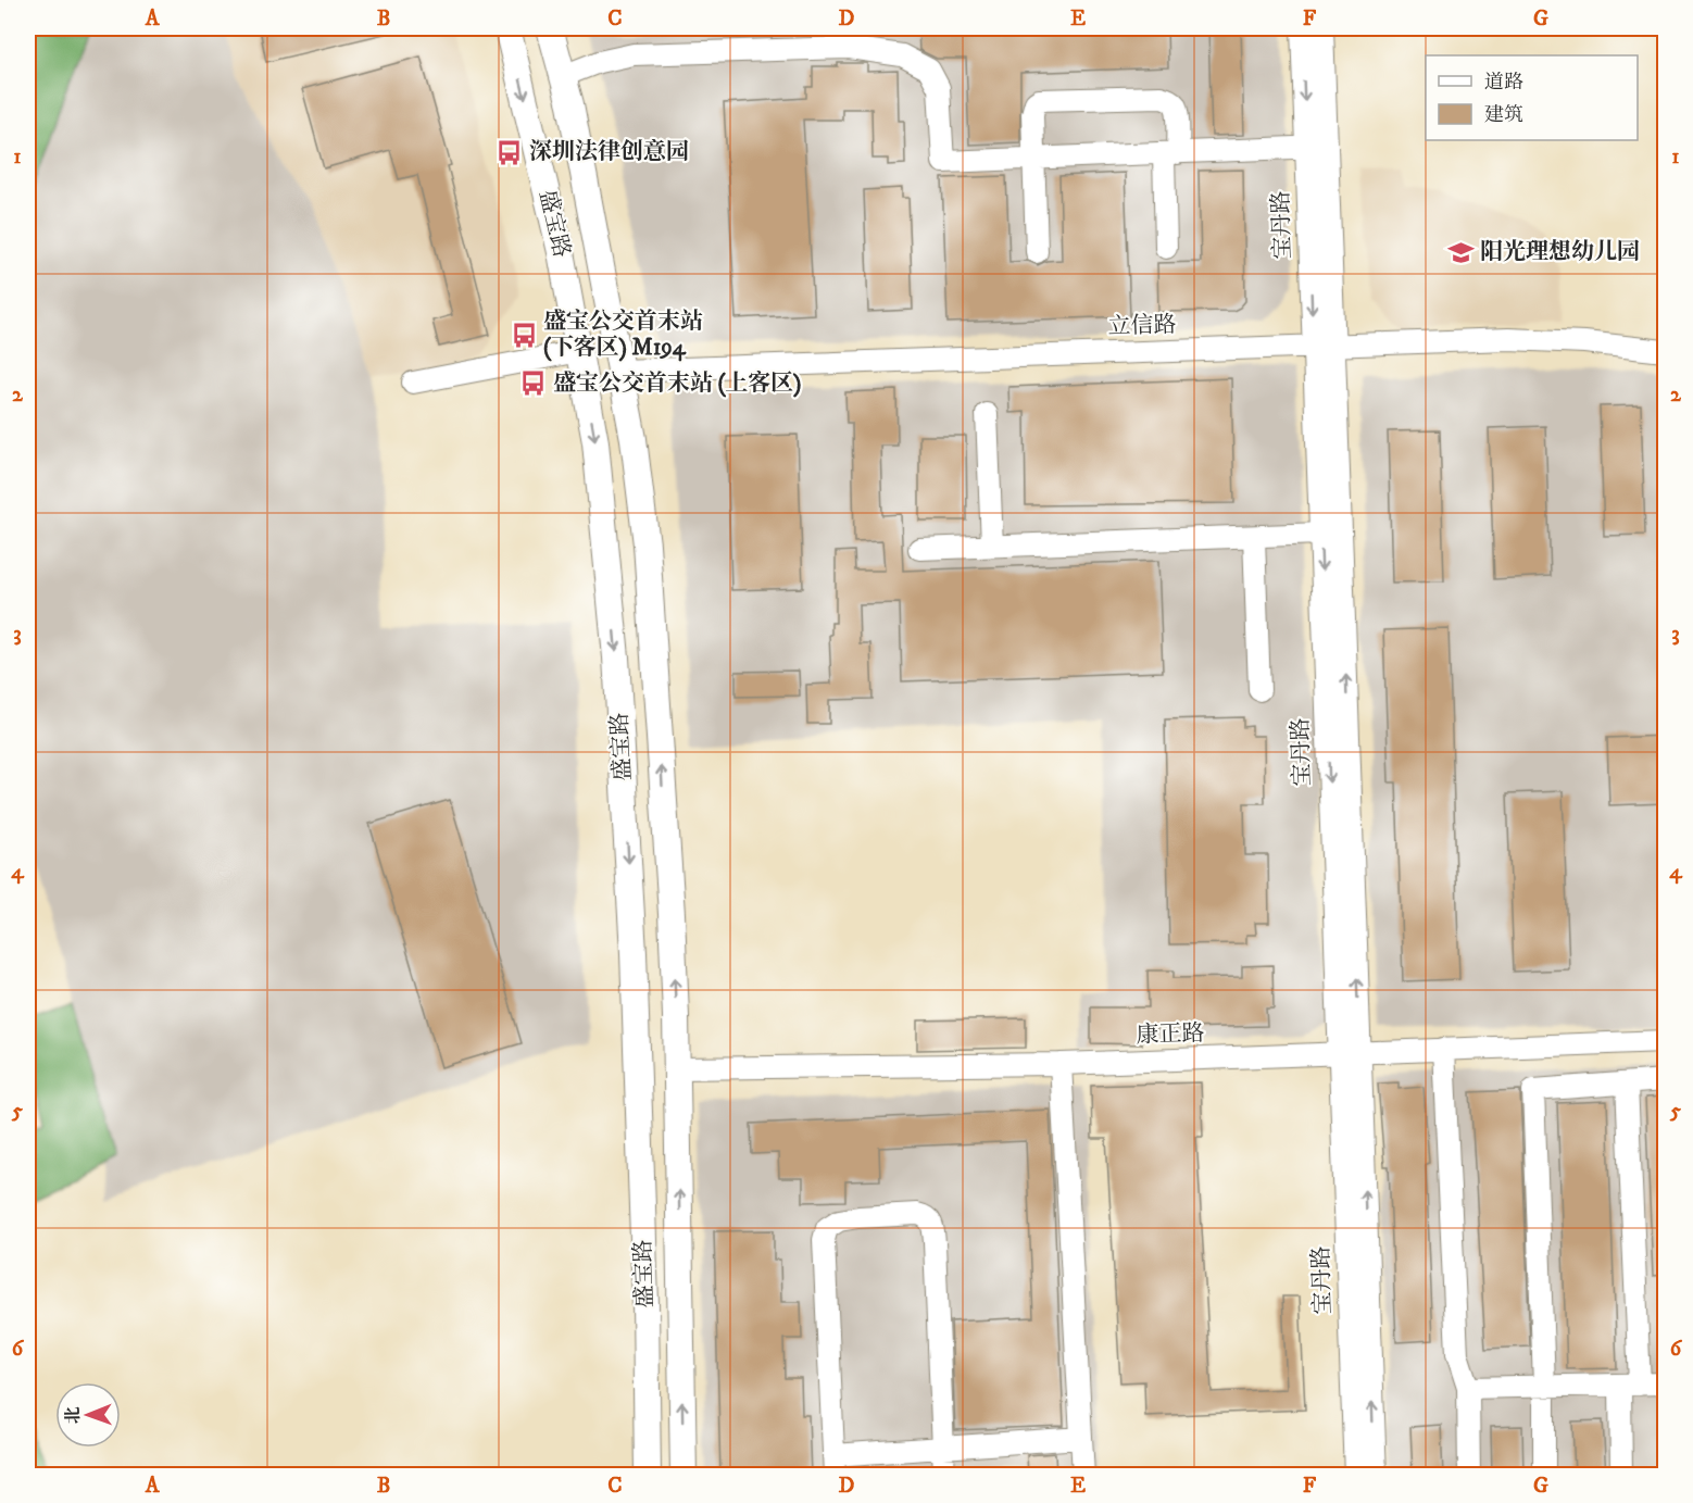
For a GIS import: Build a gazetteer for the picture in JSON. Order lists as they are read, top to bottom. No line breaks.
{"streets":{"main road":["盛宝路"],"street":["宝丹路","立信路","康正路"]},"crossings":[["盛宝路","立信路"],["盛宝路","康正路"],["宝丹路","立信路"],["宝丹路","康正路"]],"places":{"bus stop":["深圳法律创意园","盛宝公交首末站 (下客区) M194","盛宝公交首末站 (上客区)"],"school or university":["阳光理想幼儿园"]},"legend":["道路","建筑"],"north":"left","grid":{"columns":["A","B","C","D","E","F","G"],"rows":["1","2","3","4","5","6"]}}
